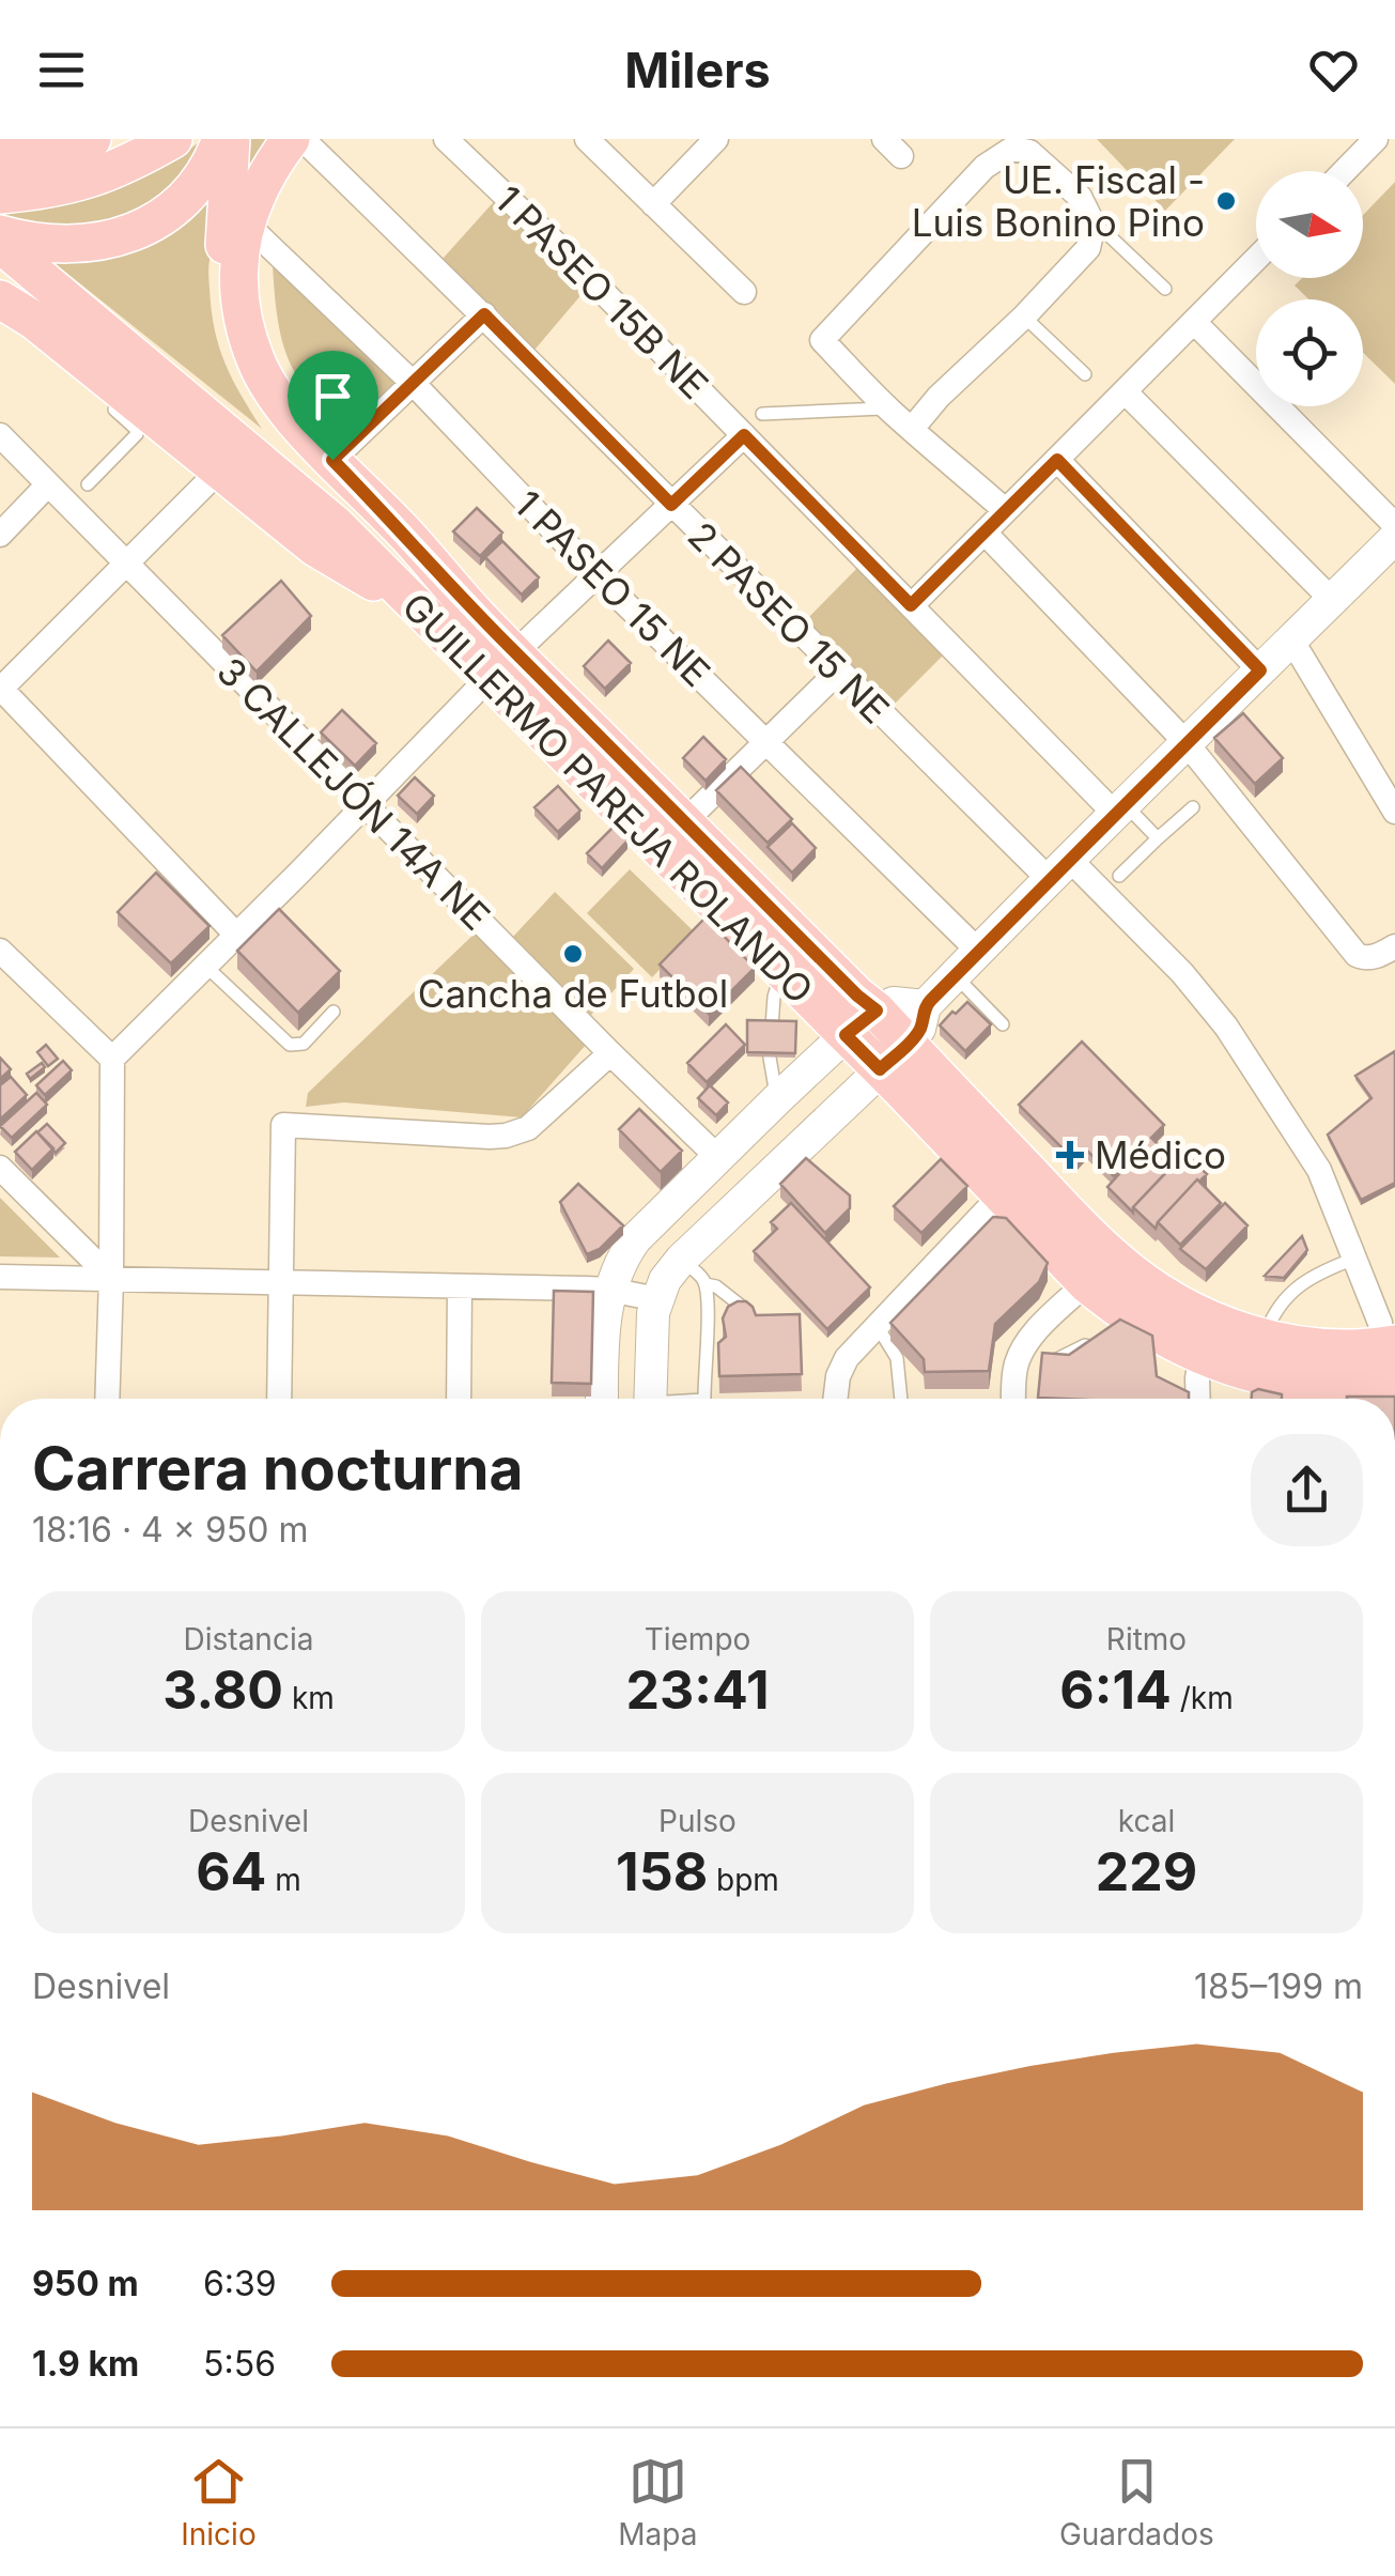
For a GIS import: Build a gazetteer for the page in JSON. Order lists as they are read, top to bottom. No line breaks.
{"streets":{"main road":["GUILLERMO PAREJA ROLANDO"],"street":["1 PASEO 15B NE","1 PASEO 15 NE","2 PASEO 15 NE","3 CALLEJÓN 14A NE"]},"crossings":[["2 PASEO 15 NE","GUILLERMO PAREJA ROLANDO"]],"places":{"other":["UE. Fiscal - Luis Bonino Pino","Cancha de Futbol"],"health":["Médico"]},"north":"right","page":{"header":"Milers","heading":["Carrera nocturna","18:16 · 4 × 950 m"],"stats":[["Distancia","3.80 km"],["Tiempo","23:41"],["Ritmo","6:14 /km"],["Desnivel","64 m"],["Pulso","158 bpm"],["kcal","229"]],"chart":["Desnivel","185–199 m"],"list":[{"name":"950 m","note":"6:39"},{"name":"1.9 km","note":"5:56"}],"tabs":["Inicio","Mapa","Guardados"]}}
